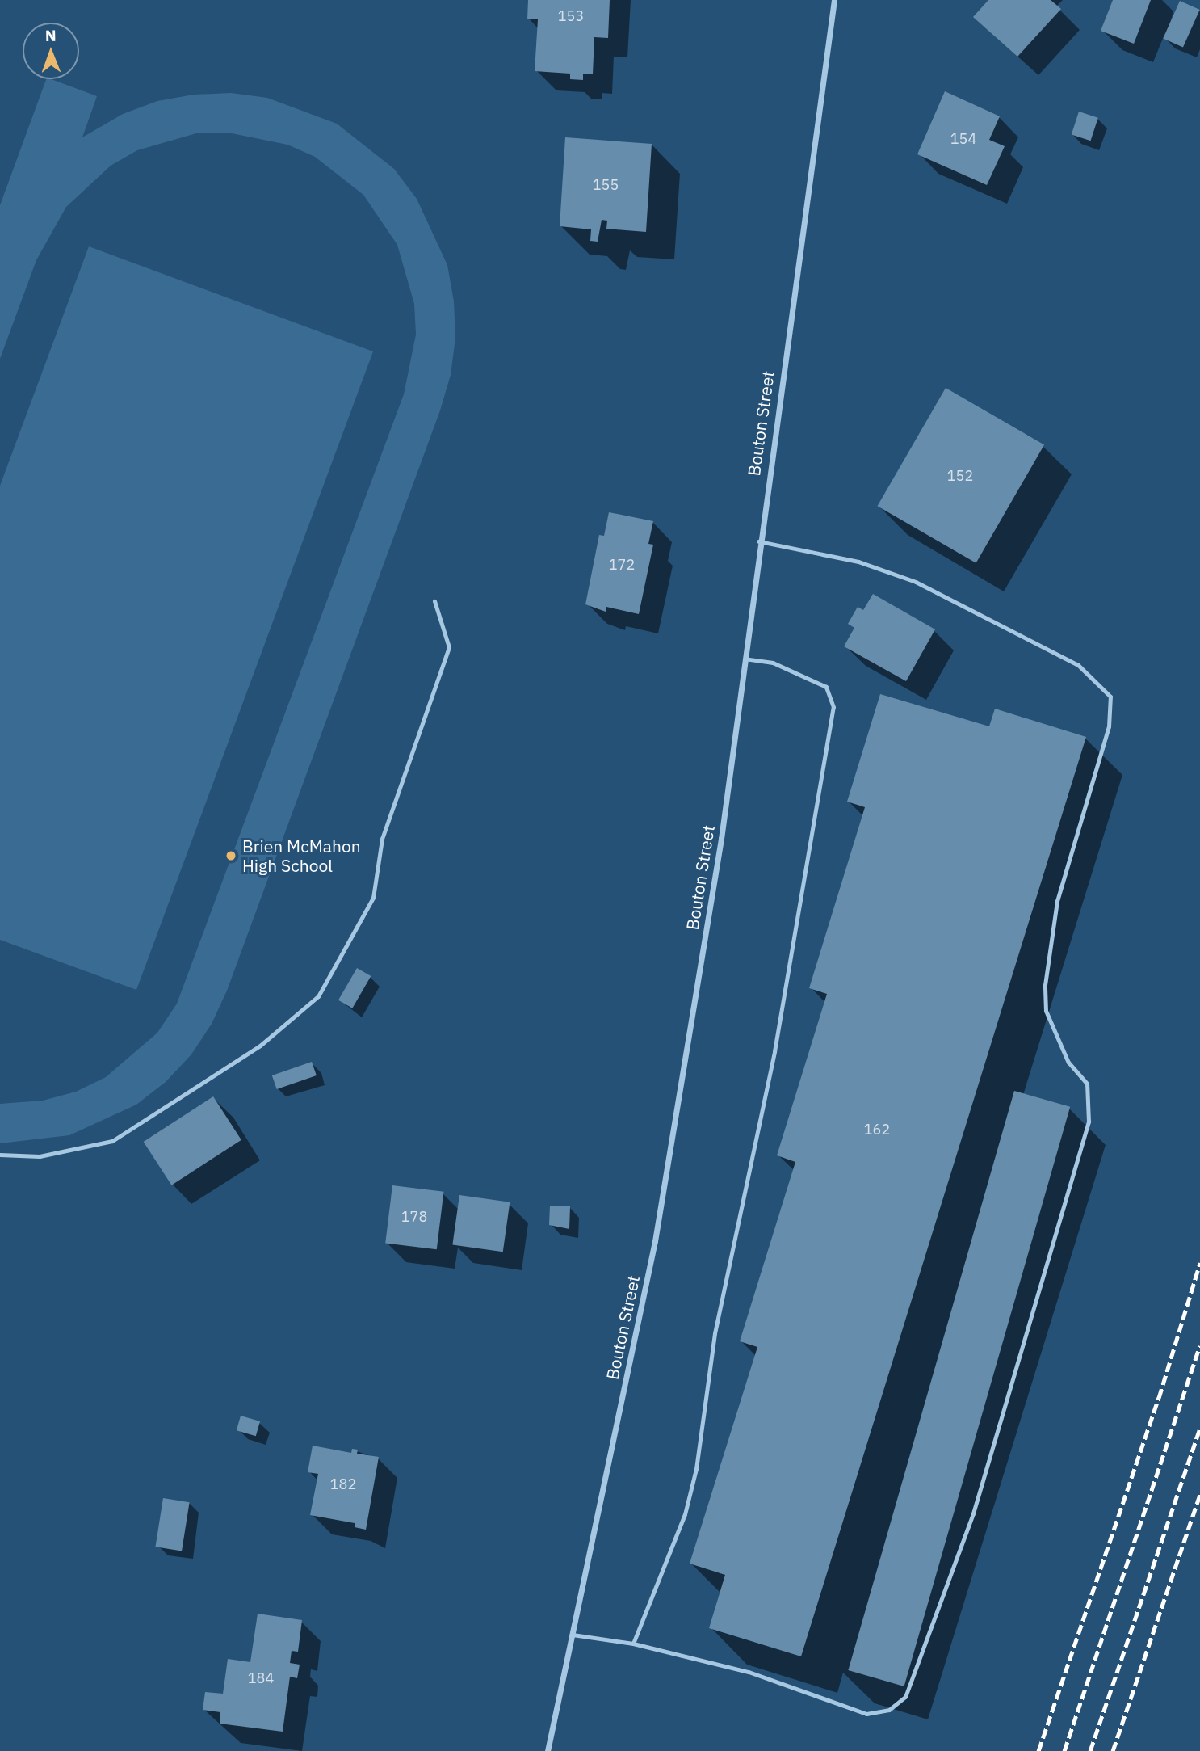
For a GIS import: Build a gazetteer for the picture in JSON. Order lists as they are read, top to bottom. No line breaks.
{"streets":{"street":["Bouton Street"]},"places":["Brien McMahon High School"],"house_numbers":["153","154","155","152","172","162","178","182","184"],"north":"top"}
